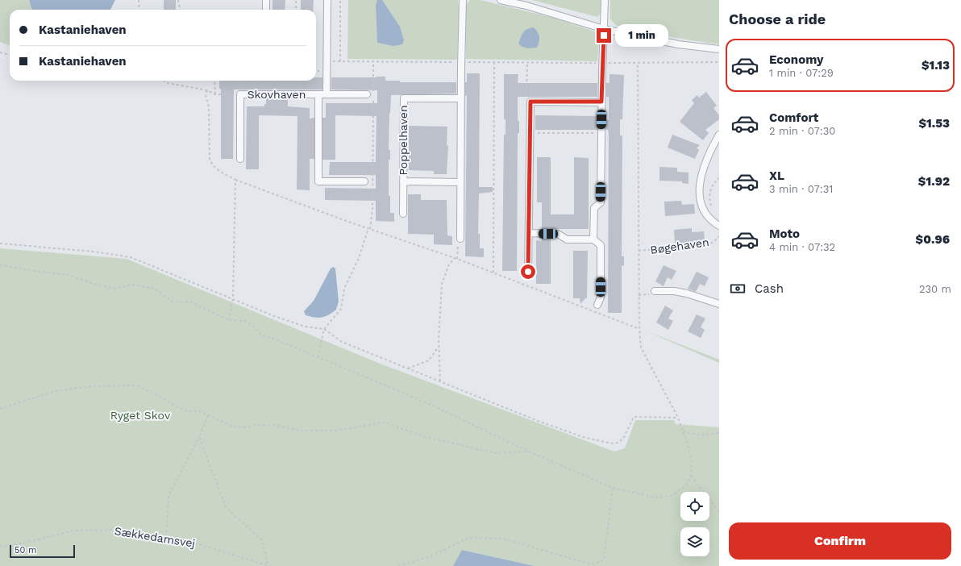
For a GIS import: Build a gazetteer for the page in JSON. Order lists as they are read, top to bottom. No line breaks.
{"streets":{"street":["Skovhaven","Poppelhaven","Bøgehaven"],"path":["Sækkedamsvej"]},"parks":["Ryget Skov"],"scale_bar":"50 m","page":{"heading":"Choose a ride","banner":["Kastaniehaven","Kastaniehaven"],"bubble":"1 min","list":[{"name":"Economy","note":"1 min · 07:29","value":"$1.13"},{"name":"Comfort","note":"2 min · 07:30","value":"$1.53"},{"name":"XL","note":"3 min · 07:31","value":"$1.92"},{"name":"Moto","note":"4 min · 07:32","value":"$0.96"}],"pay":["Cash","230 m"],"buttons":"Confirm","scale":"50 m"}}
